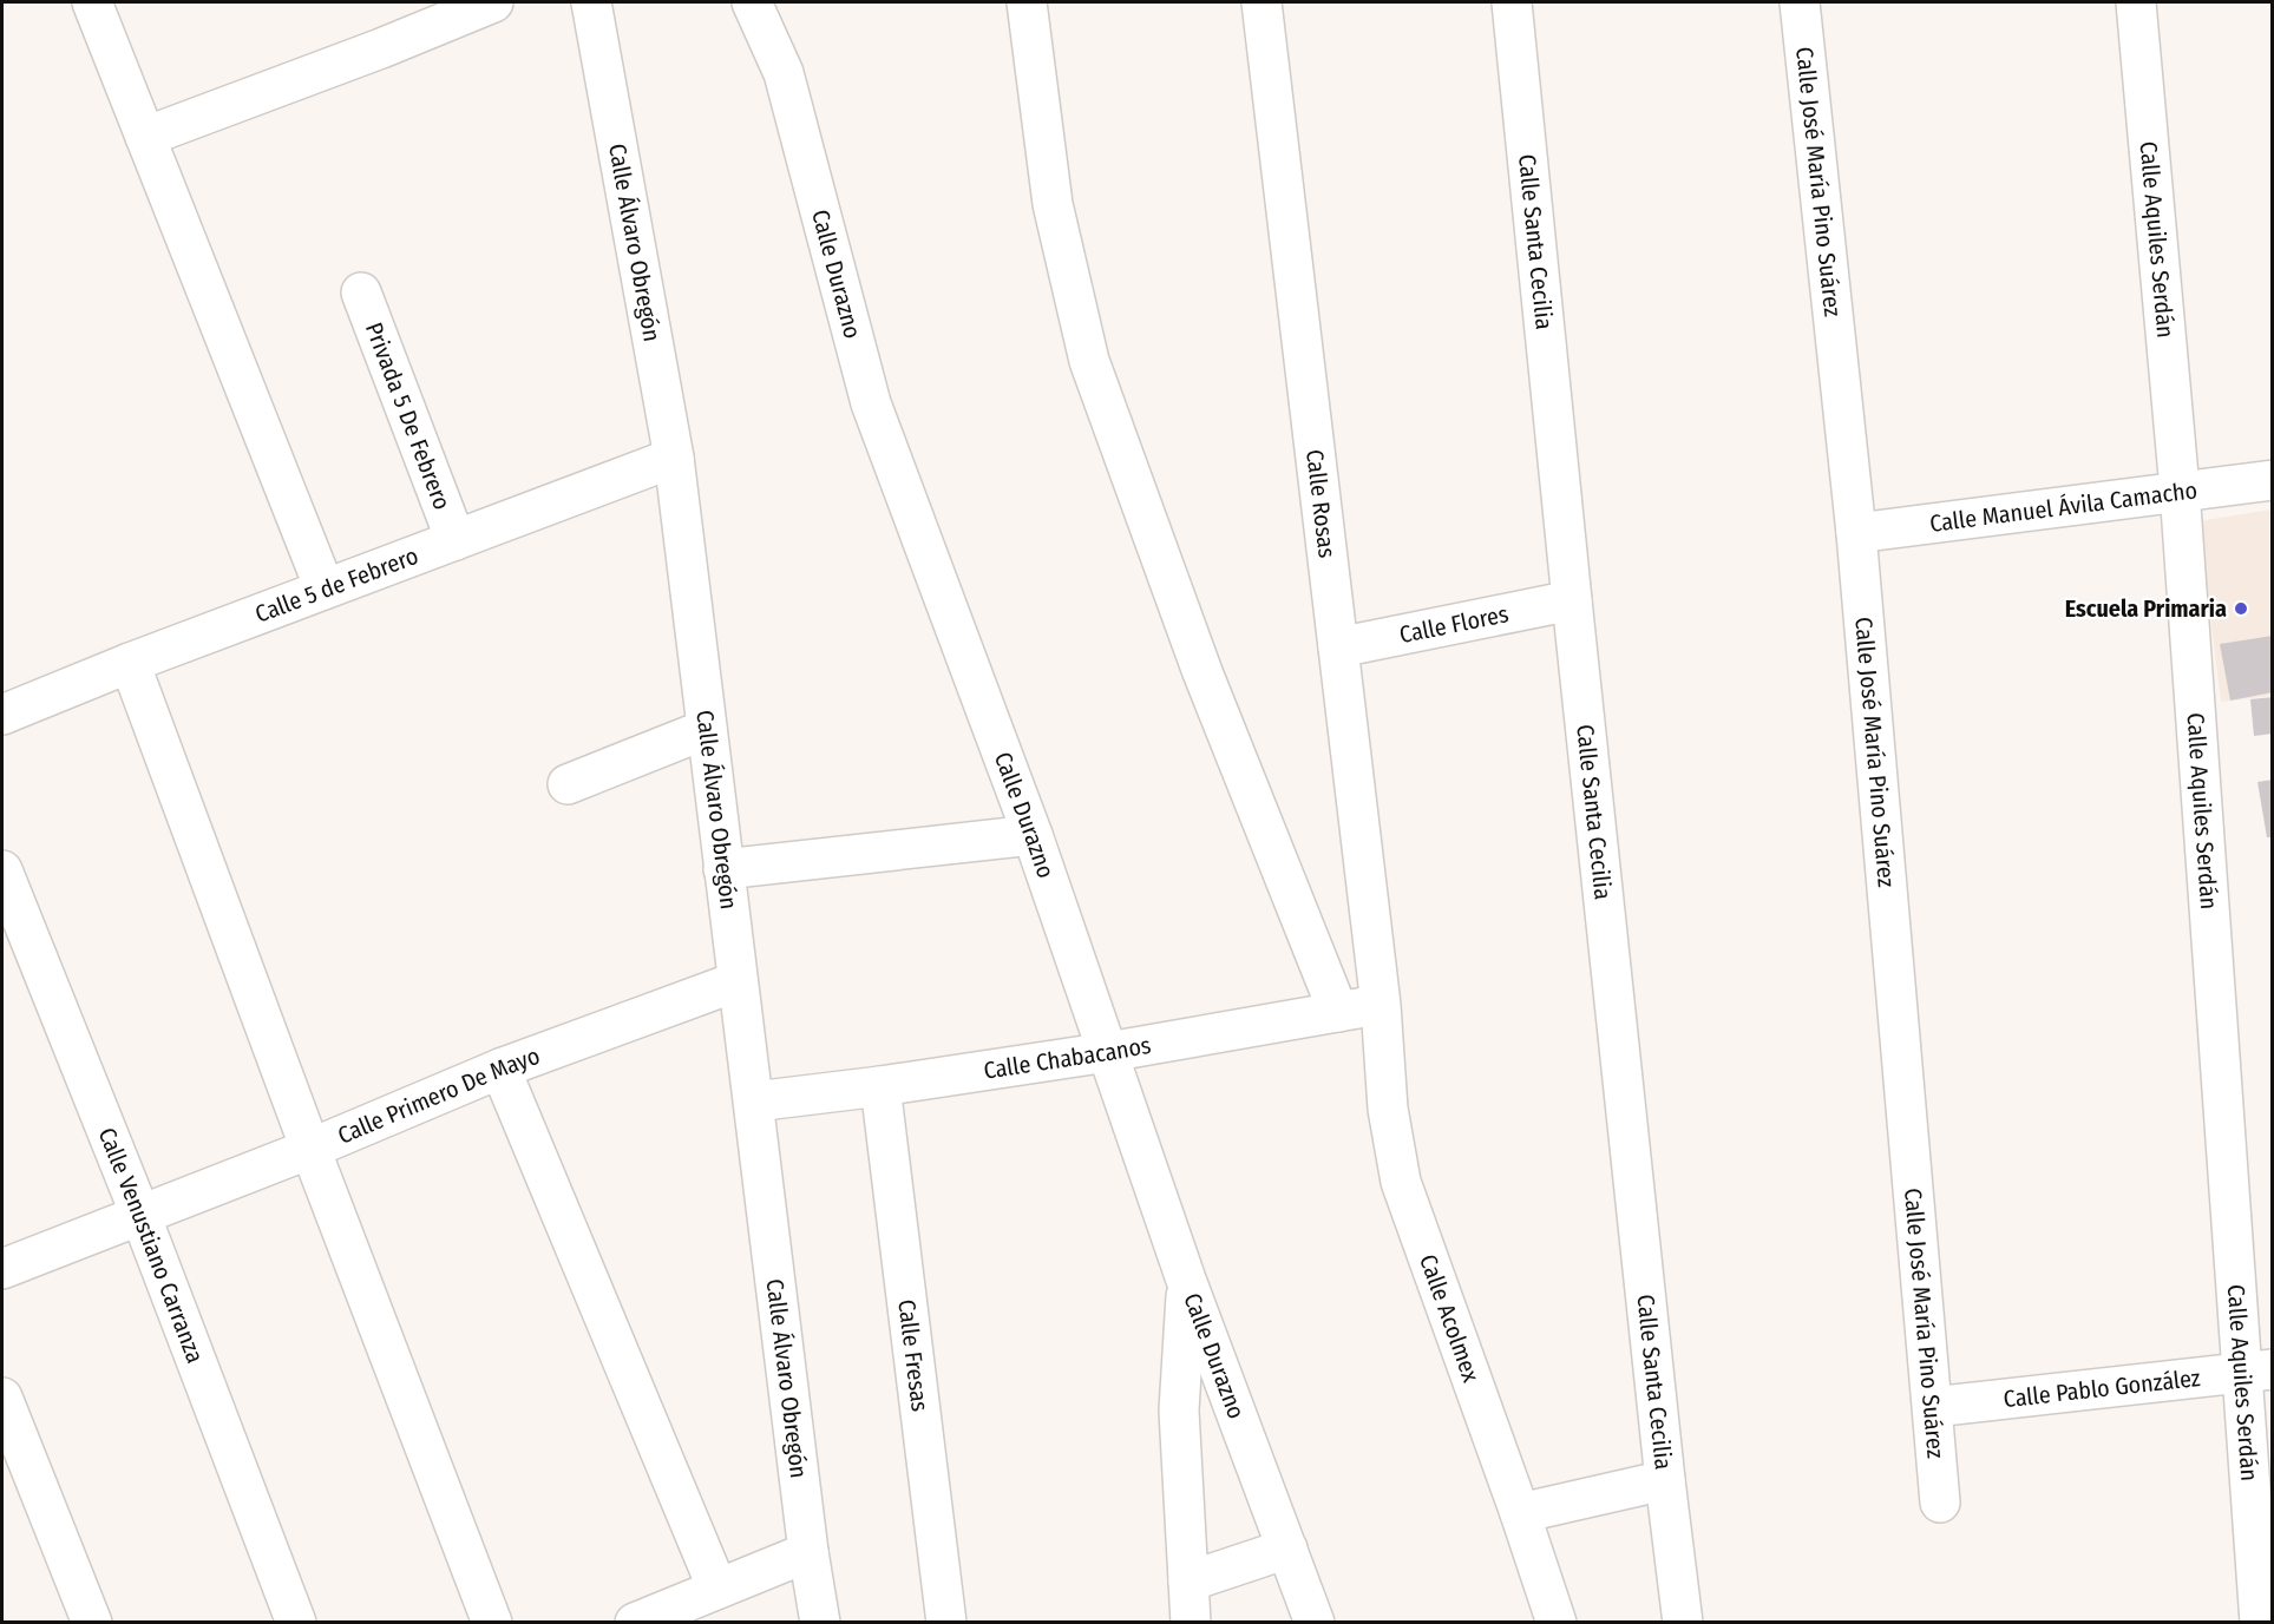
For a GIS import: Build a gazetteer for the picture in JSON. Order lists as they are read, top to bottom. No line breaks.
{"streets":{"street":["Calle José María Pino Suárez","Calle Aquiles Serdán","Calle Santa Cecilia","Calle Álvaro Obregón","Calle Durazno","Privada 5 De Febrero","Calle Rosas","Calle Manuel Ávila Camacho","Calle 5 de Febrero","Calle Flores","Calle Chabacanos","Calle Primero De Mayo","Calle Venustiano Carranza","Calle Acolmex","Calle Fresas","Calle Pablo González"]},"crossings":[["Calle José María Pino Suárez","Calle Manuel Ávila Camacho"],["Calle José María Pino Suárez","Calle Pablo González"],["Calle Aquiles Serdán","Calle Manuel Ávila Camacho"],["Calle Aquiles Serdán","Calle Pablo González"],["Calle Santa Cecilia","Calle Flores"],["Calle Álvaro Obregón","Calle 5 de Febrero"],["Calle Álvaro Obregón","Calle Chabacanos"],["Calle Álvaro Obregón","Calle Primero De Mayo"],["Calle Durazno","Calle Chabacanos"],["Privada 5 De Febrero","Calle 5 de Febrero"],["Calle Rosas","Calle Flores"],["Calle Rosas","Calle Chabacanos"],["Calle Rosas","Calle Acolmex"],["Calle Chabacanos","Calle Acolmex"],["Calle Chabacanos","Calle Fresas"],["Calle Primero De Mayo","Calle Venustiano Carranza"]],"places":["Escuela Primaria"]}
